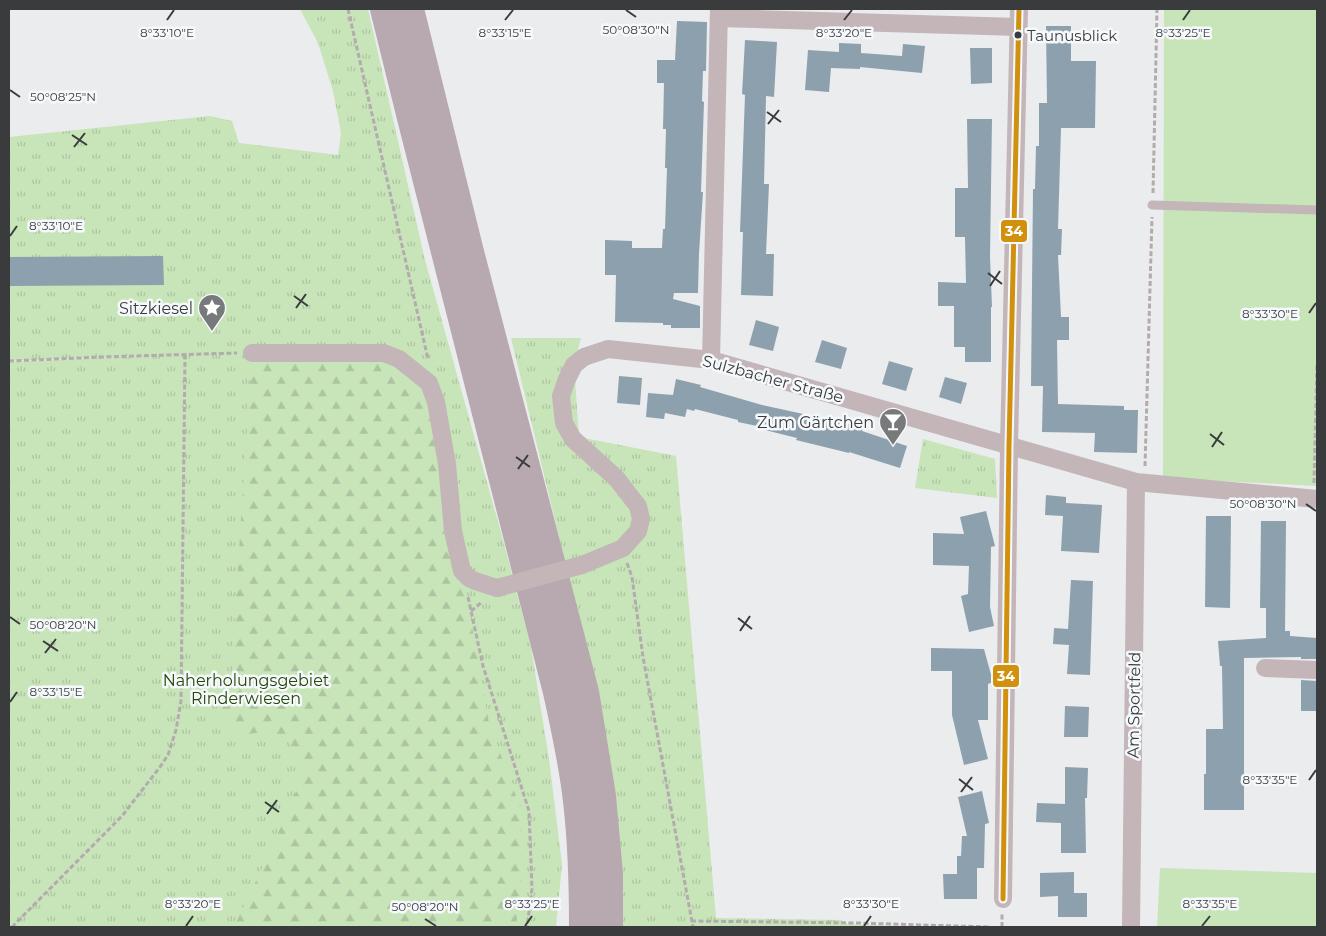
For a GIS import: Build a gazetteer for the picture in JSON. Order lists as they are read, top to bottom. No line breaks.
{"streets":{"street":["Sulzbacher Straße","Am Sportfeld"]},"crossings":[["Sulzbacher Straße","Am Sportfeld"]],"parks":["Naherholungsgebiet Rinderwiesen"],"places":{"other":["Taunusblick"],"place":["Sitzkiesel"],"bar":["Zum Gärtchen"]},"lines":["transit line 34"],"coordinates":["50°08'30\"N","8°33'15\"E","8°33'20\"E","8°33'25\"E","8°33'10\"E","50°08'25\"N","8°33'30\"E","50°08'20\"N","8°33'35\"E"]}
